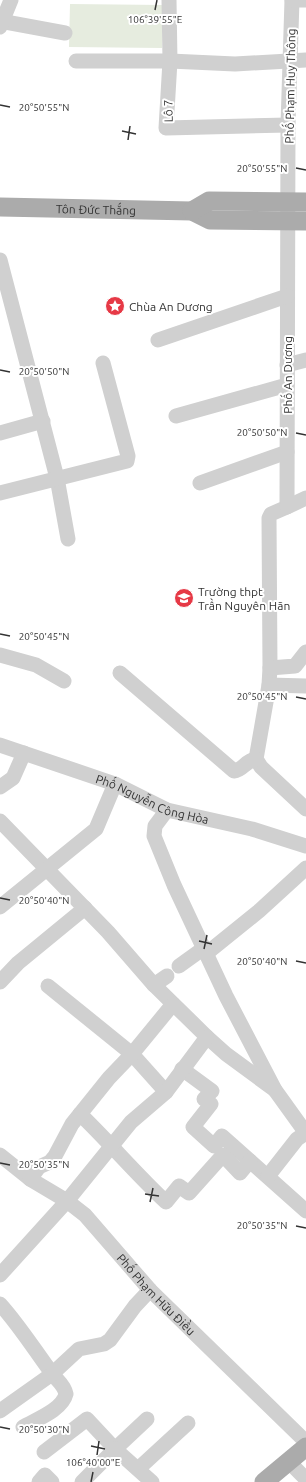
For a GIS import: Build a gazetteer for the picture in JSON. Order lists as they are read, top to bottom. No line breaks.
{"streets":{"main road":["Tôn Đức Thắng"],"street":["Phố Phạm Huy Thông","Lô 7","Phố An Dương","Phố Nguyễn Công Hòa","Phố Phạm Hữu Điều"]},"crossings":[["Phố Phạm Huy Thông","Lô 7"],["Phố Phạm Huy Thông","Tôn Đức Thắng"],["Phố Phạm Huy Thông","Phố An Dương"],["Tôn Đức Thắng","Phố An Dương"]],"places":{"place":["Chùa An Dương"],"school or university":["Trường thpt Trần Nguyên Hãn"]},"coordinates":["106°39'55\"E","20°50'55\"N","20°50'50\"N","20°50'45\"N","20°50'40\"N","20°50'35\"N","20°50'30\"N","106°40'00\"E"]}
